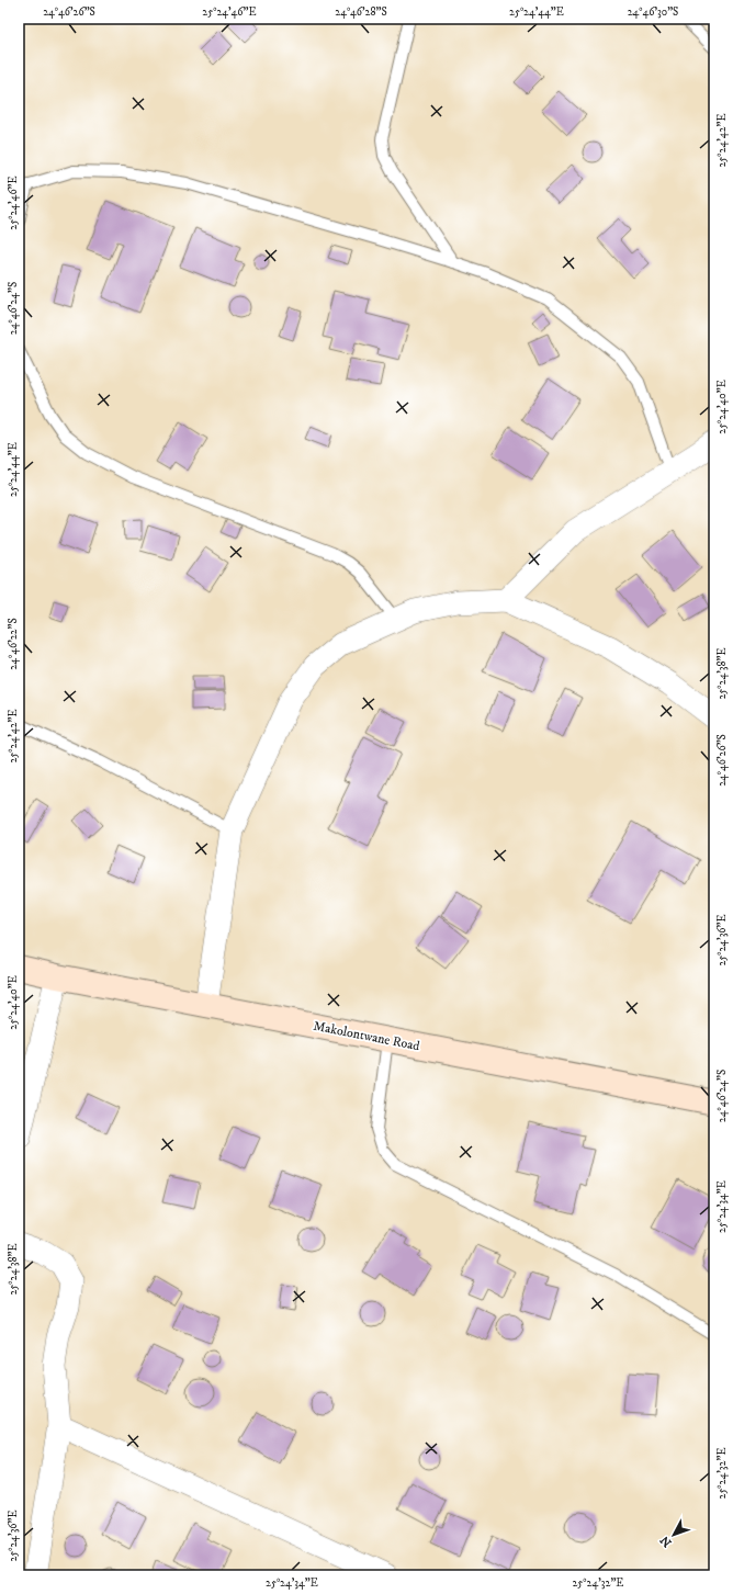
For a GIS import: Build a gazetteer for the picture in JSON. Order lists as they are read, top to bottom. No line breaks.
{"streets":{"main road":["Makolontwane Road"]},"north":"bottom left","coordinates":["24°46'26\"S","25°24'46\"E","24°46'28\"S","25°24'44\"E","24°46'30\"S","25°24'42\"E","24°46'24\"S","25°24'40\"E","24°46'22\"S","25°24'38\"E","25°24'36\"E","25°24'34\"E","25°24'32\"E"]}
